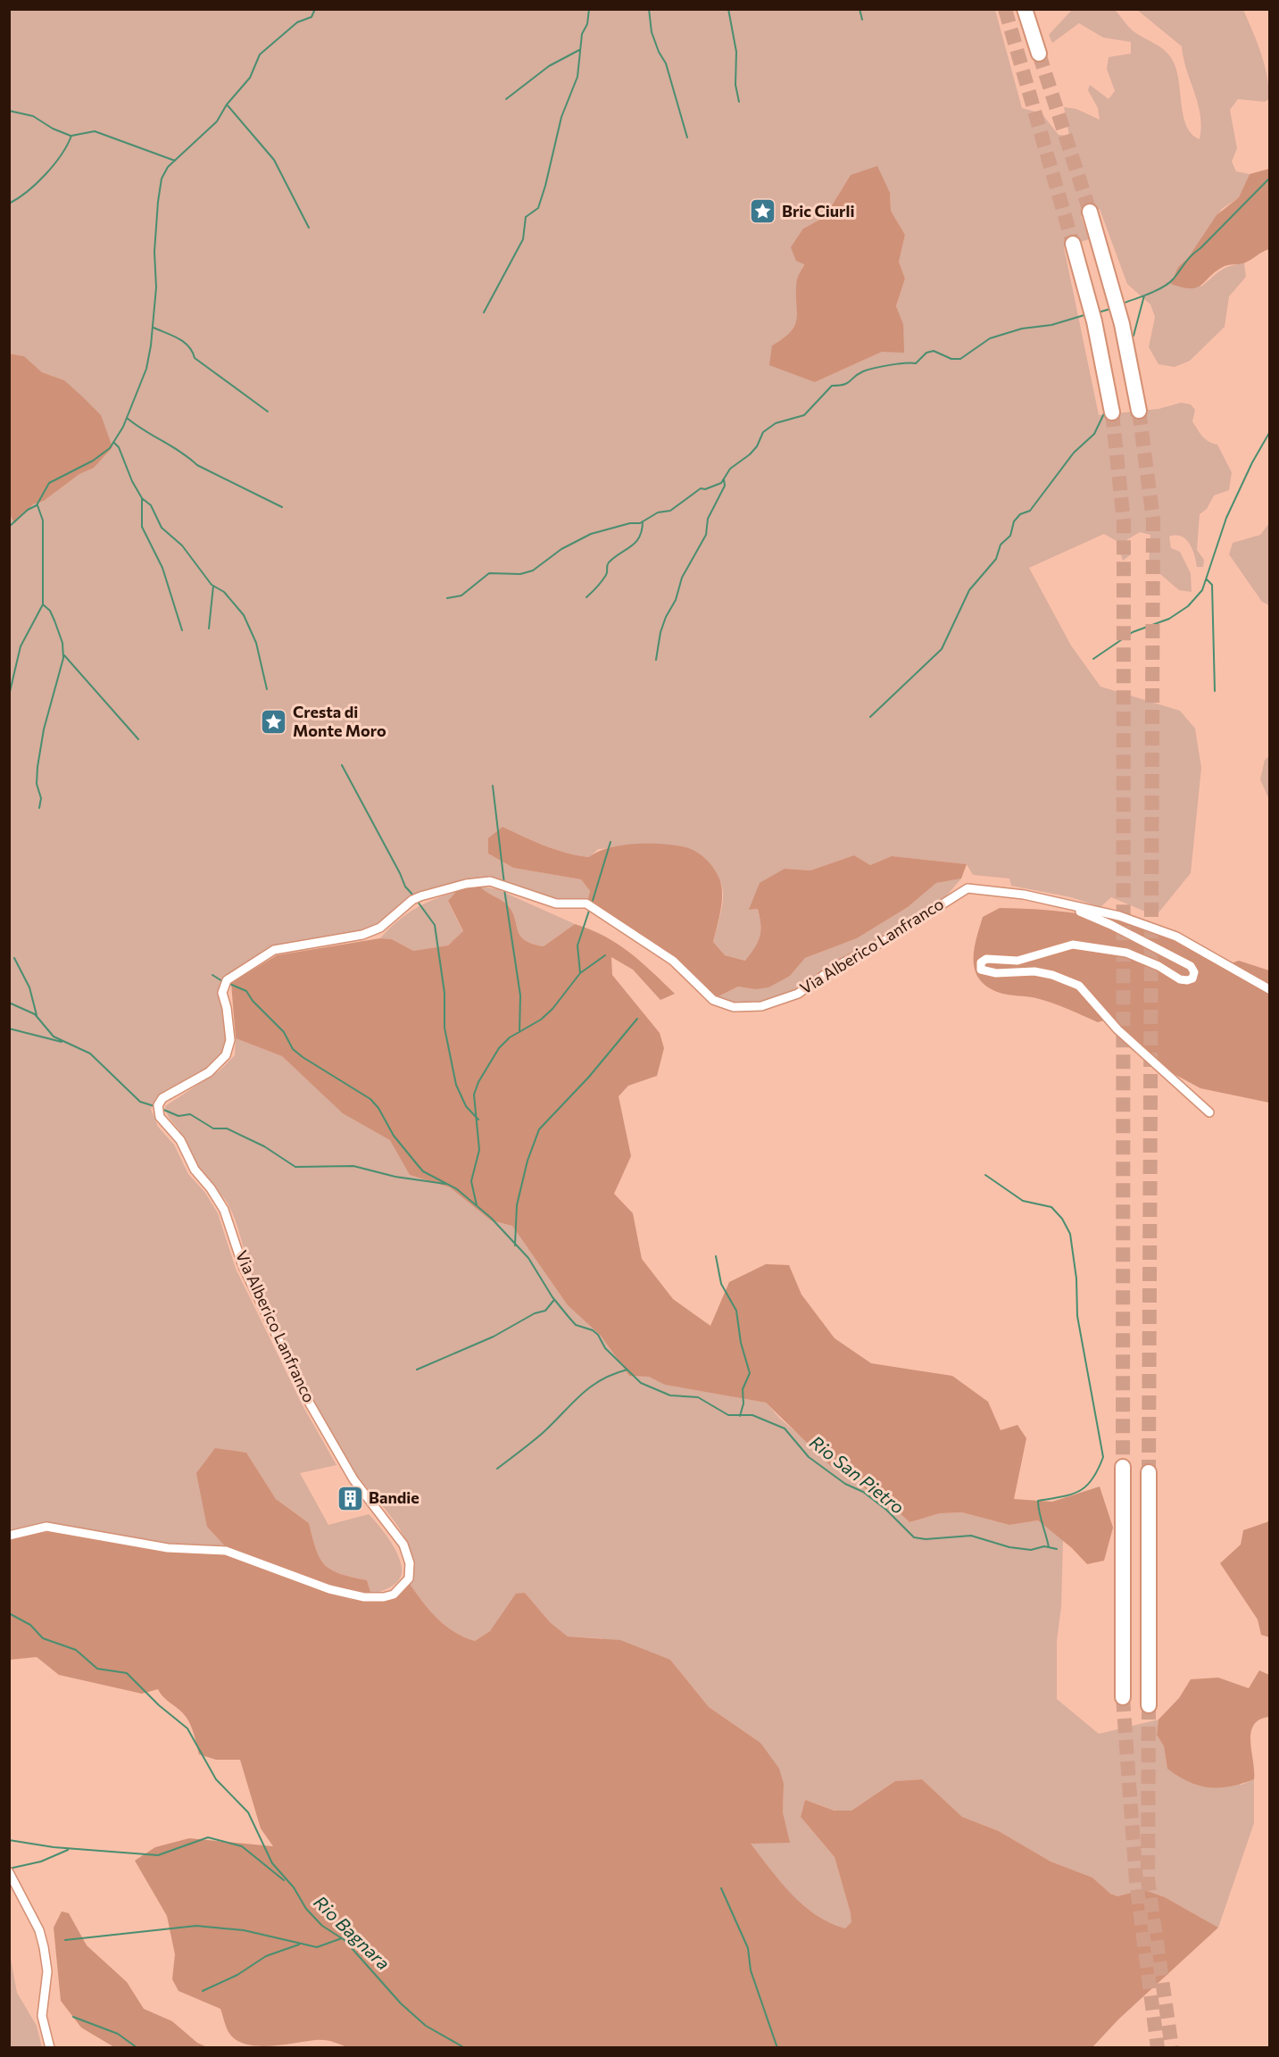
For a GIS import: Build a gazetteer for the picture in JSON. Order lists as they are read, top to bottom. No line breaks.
{"streets":{"street":["Via Alberico Lanfranco"]},"water":["Rio San Pietro","Rio Bagnara"],"places":{"place":["Bric Ciurli","Cresta di Monte Moro"],"building":["Bandie"]}}
